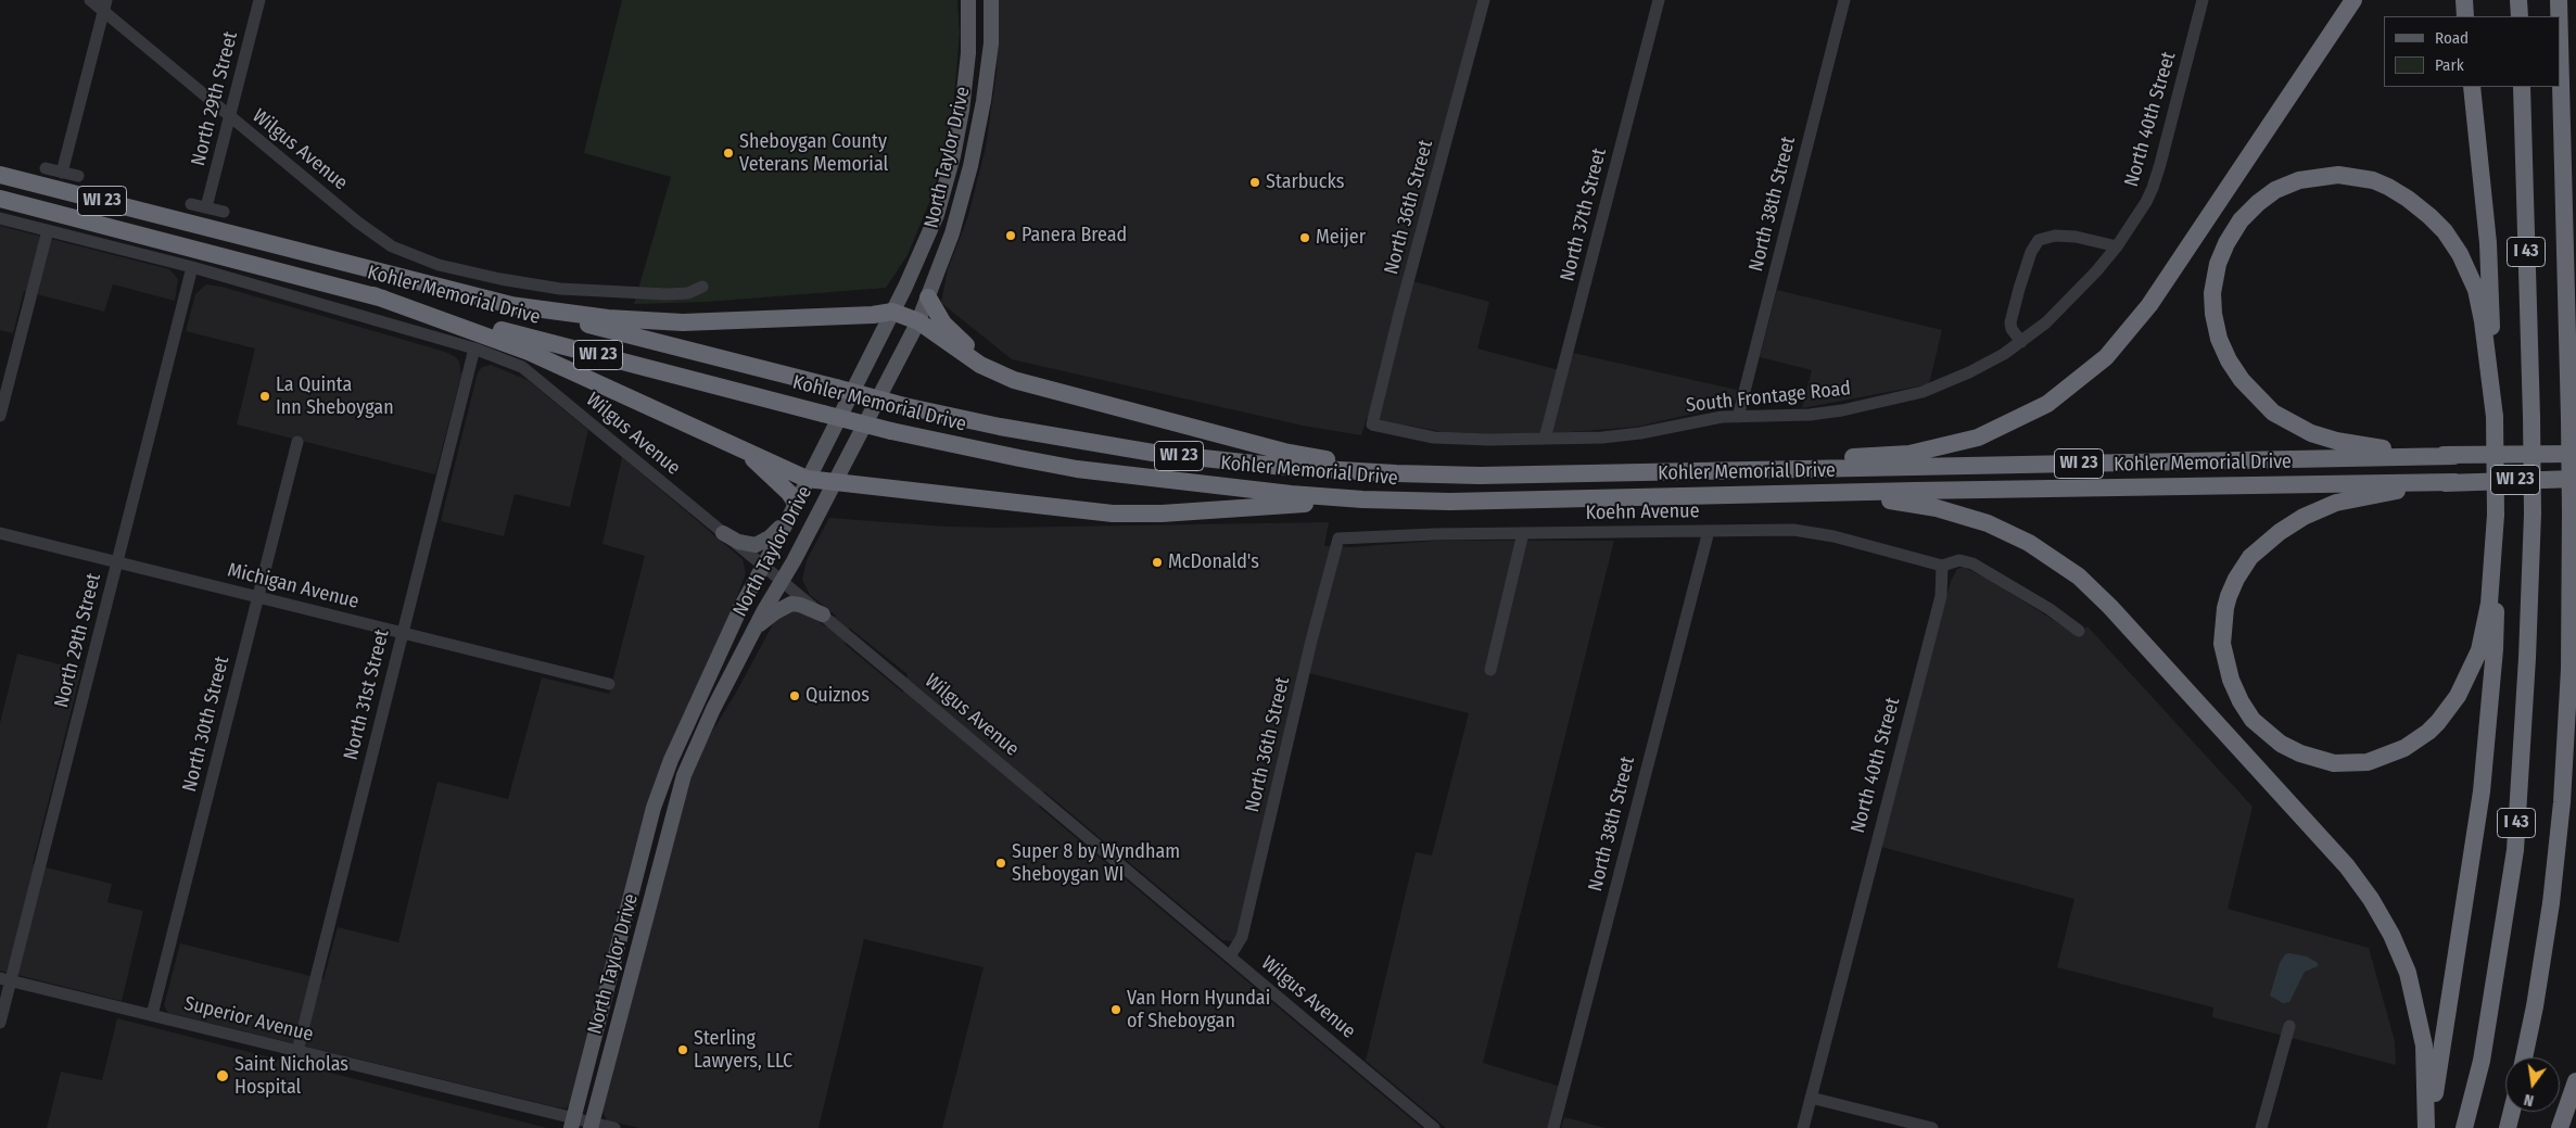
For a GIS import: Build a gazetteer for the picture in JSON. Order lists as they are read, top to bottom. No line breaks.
{"streets":{"highway":["WI 23","I 43","Kohler Memorial Drive"],"main road":["North Taylor Drive"],"street":["North 29th Street","North 40th Street","Wilgus Avenue","North 38th Street","North 36th Street","North 37th Street","South Frontage Road","Koehn Avenue","Michigan Avenue","North 31st Street","North 30th Street","Superior Avenue"]},"crossings":[["North 29th Street","Wilgus Avenue"],["North 29th Street","Michigan Avenue"],["North 29th Street","Superior Avenue"],["North 40th Street","South Frontage Road"],["North 40th Street","Koehn Avenue"],["Wilgus Avenue","North Taylor Drive"],["Wilgus Avenue","North 36th Street"],["Wilgus Avenue","North 31st Street"],["North Taylor Drive","Superior Avenue"],["WI 23","Kohler Memorial Drive"],["North 38th Street","South Frontage Road"],["North 38th Street","Koehn Avenue"],["North 36th Street","South Frontage Road"],["North 36th Street","Koehn Avenue"],["North 37th Street","South Frontage Road"],["Michigan Avenue","North 31st Street"],["Michigan Avenue","North 30th Street"],["North 31st Street","Superior Avenue"],["North 30th Street","Superior Avenue"]],"places":["Sheboygan County Veterans Memorial","Starbucks","Panera Bread","Meijer","La Quinta Inn Sheboygan","McDonald's","Quiznos","Super 8 by Wyndham Sheboygan WI","Van Horn Hyundai of Sheboygan","Sterling Lawyers, LLC","Saint Nicholas Hospital"],"legend":["Road","Park"],"north":"bottom"}
